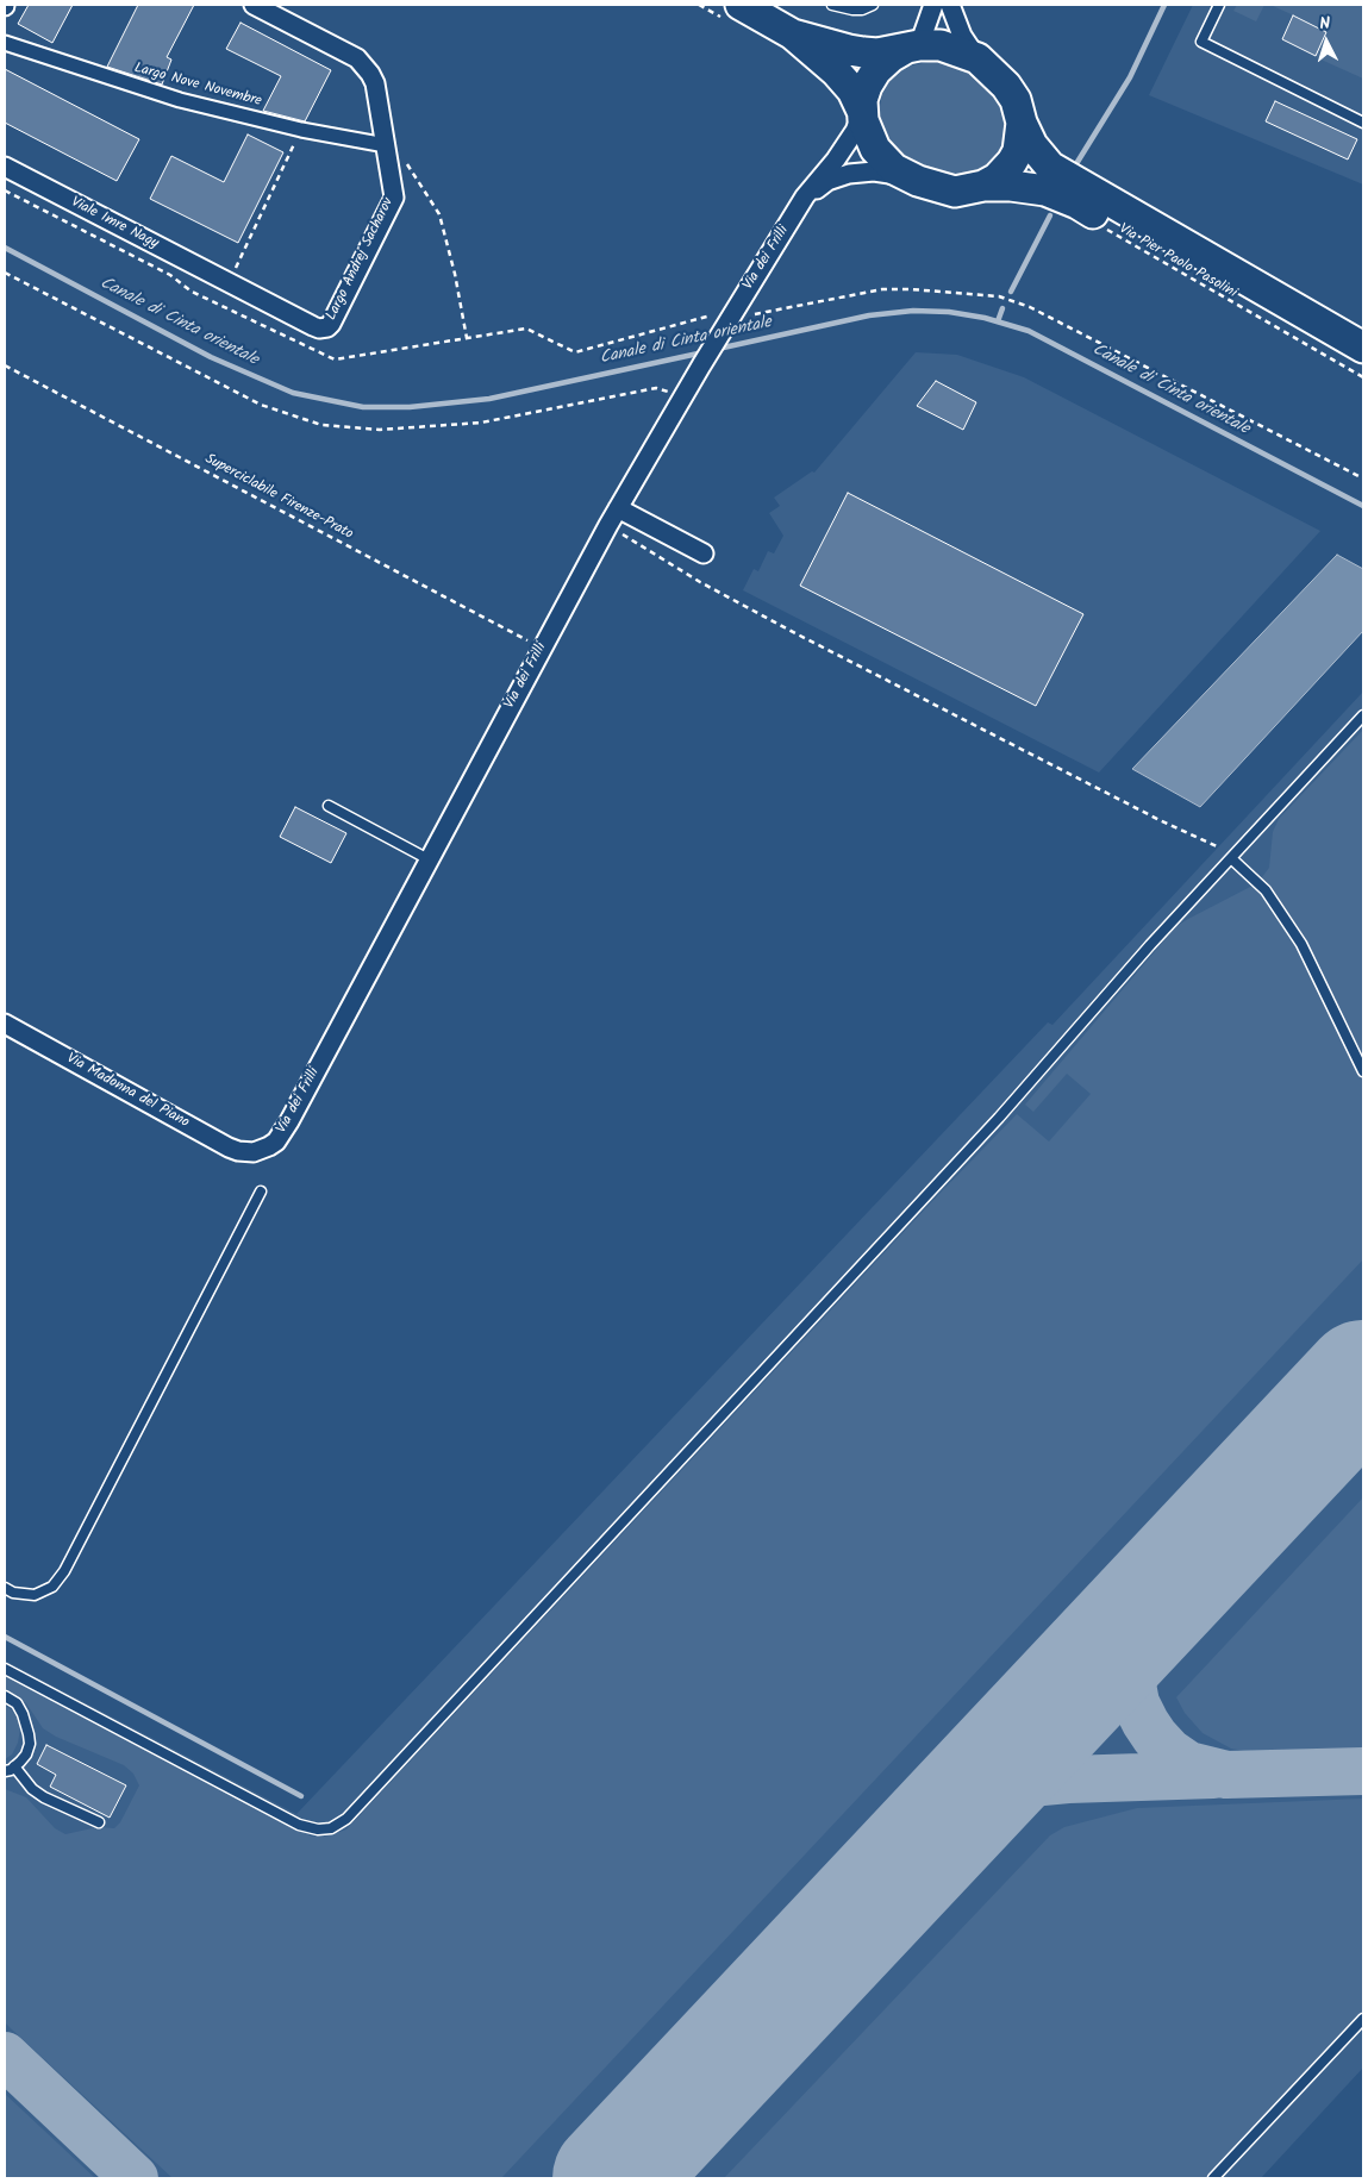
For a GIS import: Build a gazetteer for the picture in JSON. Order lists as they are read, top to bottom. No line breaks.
{"streets":{"main road":["Via Pier Paolo Pasolini"],"street":["Largo Nove Novembre","Viale Imre Nagy","Via dei Frilli","Largo Andrej Sacharov","Via Madonna del Piano"],"path":["Superciclabile Firenze-Prato"]},"crossings":[["Largo Nove Novembre","Largo Andrej Sacharov"],["Viale Imre Nagy","Largo Andrej Sacharov"],["Via dei Frilli","Via Pier Paolo Pasolini"],["Via dei Frilli","Superciclabile Firenze-Prato"],["Via dei Frilli","Via Madonna del Piano"]],"water":["Canale di Cinta orientale"],"north":"top"}
